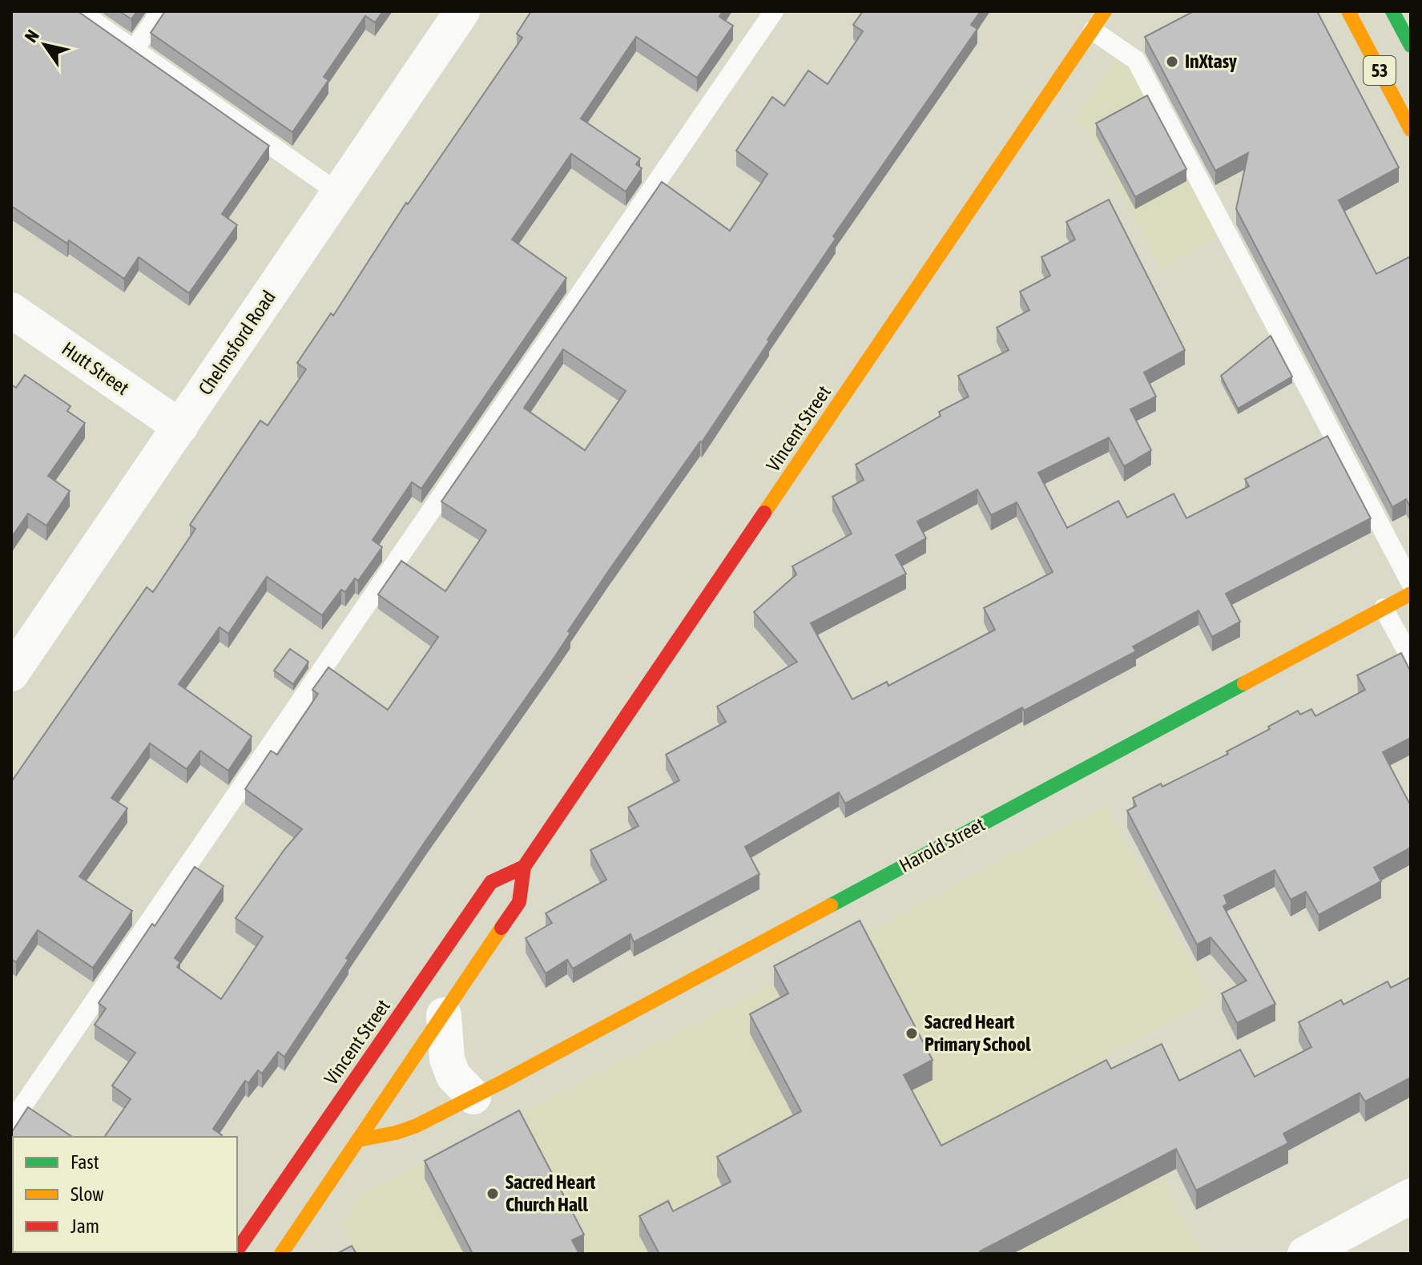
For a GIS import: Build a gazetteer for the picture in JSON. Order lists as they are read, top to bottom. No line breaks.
{"streets":{"main road":["53","Vincent Street","Harold Street"],"street":["Chelmsford Road","Hutt Street"]},"crossings":[["Chelmsford Road","Hutt Street"],["Vincent Street","Harold Street"]],"places":["InXtasy","Sacred Heart Primary School","Sacred Heart Church Hall"],"legend":["Fast","Slow","Jam"],"north":"top left"}
